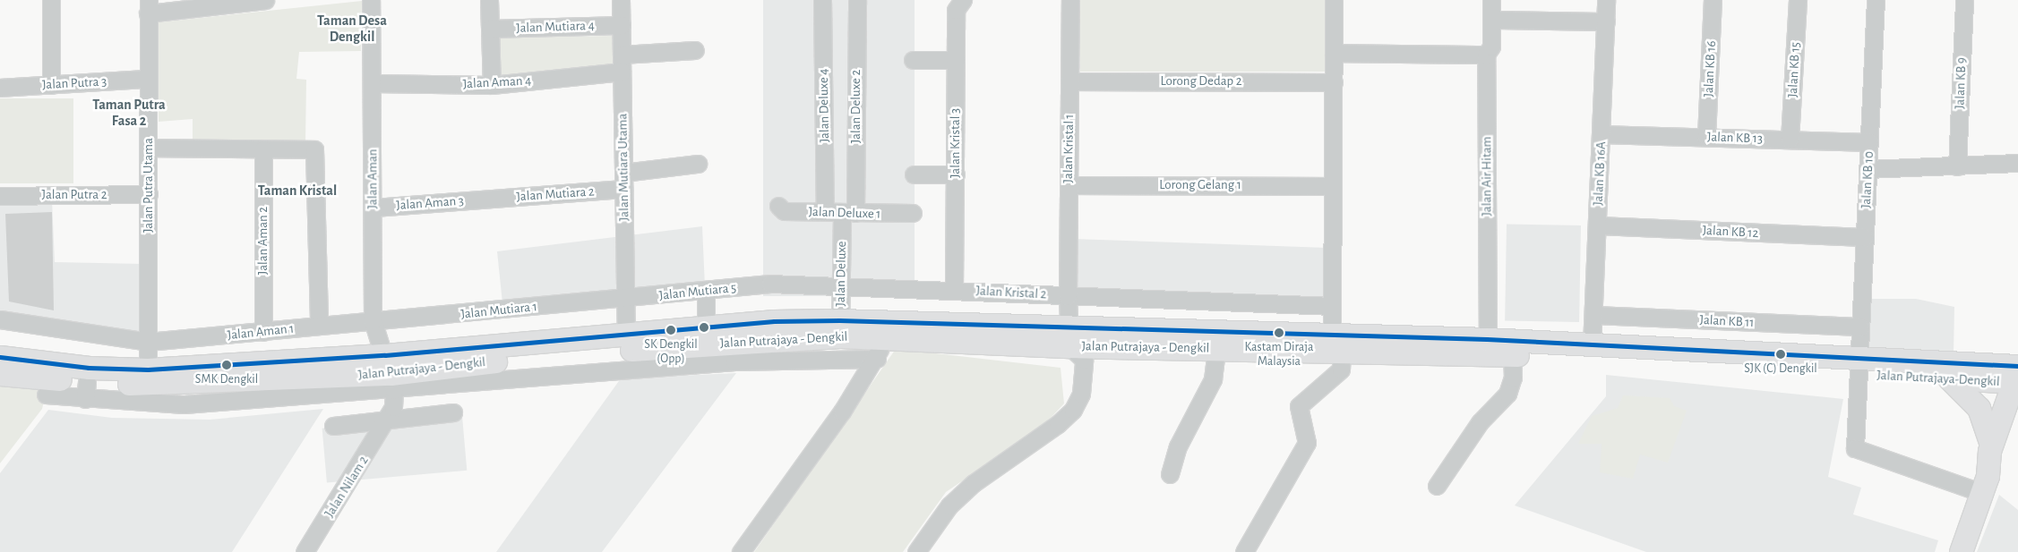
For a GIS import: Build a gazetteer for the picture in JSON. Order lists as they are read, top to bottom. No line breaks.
{"streets":{"main road":["Jalan Putrajaya - Dengkil","Jalan Putrajaya-Dengkil"],"street":["Jalan Mutiara 4","Jalan KB 16","Jalan KB 15","Lorong Dedap 2","Jalan Aman 4","Jalan Putra 3","Jalan KB 9","Jalan Deluxe 4","Jalan Deluxe 2","Jalan KB 13","Jalan Kristal 3","Jalan Kristal 1","Jalan Mutiara Utama","Jalan KB 16A","Jalan Air Hitam","Jalan Aman","Jalan KB 10","Jalan Putra Utama","Lorong Gelang 1","Jalan Mutiara 2","Jalan Putra 2","Jalan Aman 3","Jalan Deluxe 1","Jalan KB 12","Jalan Aman 2","Jalan Deluxe","Jalan Mutiara 5","Jalan Kristal 2","Jalan Mutiara 1","Jalan KB 11","Jalan Aman 1","Jalan Nilam 2"]},"crossings":[["Jalan Mutiara 4","Jalan Mutiara Utama"],["Jalan KB 16","Jalan KB 13"],["Jalan KB 15","Jalan KB 13"],["Lorong Dedap 2","Jalan Kristal 1"],["Jalan Aman 4","Jalan Mutiara Utama"],["Jalan Aman 4","Jalan Aman"],["Jalan Putra 3","Jalan Putra Utama"],["Jalan Deluxe 4","Jalan Deluxe 1"],["Jalan Deluxe 2","Jalan Deluxe 1"],["Jalan Deluxe 2","Jalan Deluxe"],["Jalan KB 13","Jalan KB 16A"],["Jalan KB 13","Jalan KB 10"],["Jalan Kristal 3","Jalan Kristal 2"],["Jalan Kristal 1","Lorong Gelang 1"],["Jalan Kristal 1","Jalan Kristal 2"],["Jalan Kristal 1","Jalan Putrajaya - Dengkil"],["Jalan Mutiara Utama","Jalan Mutiara 2"],["Jalan Mutiara Utama","Jalan Mutiara 5"],["Jalan Mutiara Utama","Jalan Mutiara 1"],["Jalan Mutiara Utama","Jalan Putrajaya - Dengkil"],["Jalan KB 16A","Jalan KB 12"],["Jalan KB 16A","Jalan KB 11"],["Jalan Air Hitam","Jalan Putrajaya - Dengkil"],["Jalan Aman","Jalan Aman 3"],["Jalan Aman","Jalan Mutiara 1"],["Jalan Aman","Jalan Aman 1"],["Jalan Aman","Jalan Putrajaya - Dengkil"],["Jalan KB 10","Jalan KB 12"],["Jalan KB 10","Jalan KB 11"],["Jalan KB 10","Jalan Putrajaya-Dengkil"],["Jalan Putra Utama","Jalan Putra 2"],["Jalan Putra Utama","Jalan Aman 1"],["Jalan Putra Utama","Jalan Putrajaya - Dengkil"],["Jalan Mutiara 2","Jalan Aman 3"],["Jalan Deluxe 1","Jalan Deluxe"],["Jalan Aman 2","Jalan Aman 1"],["Jalan Deluxe","Jalan Mutiara 5"],["Jalan Deluxe","Jalan Kristal 2"],["Jalan Deluxe","Jalan Putrajaya - Dengkil"],["Jalan Mutiara 5","Jalan Kristal 2"],["Jalan Mutiara 5","Jalan Mutiara 1"],["Jalan Mutiara 1","Jalan Aman 1"]],"districts":["Taman Desa Dengkil","Taman Putra Fasa 2","Taman Kristal"],"places":["SK Dengkil (Opp)","Kastam Diraja Malaysia","SJK (C) Dengkil","SMK Dengkil"]}
